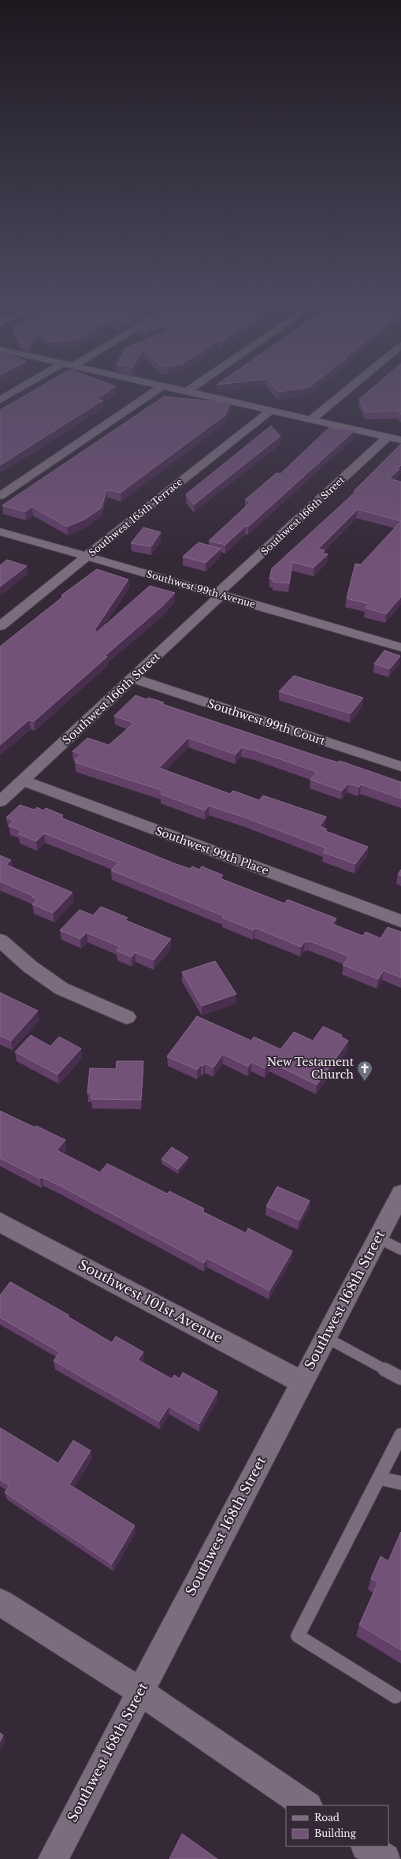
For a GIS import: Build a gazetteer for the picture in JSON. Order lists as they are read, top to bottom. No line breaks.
{"streets":{"street":["Southwest 166th Street","Southwest 165th Terrace","Southwest 99th Avenue","Southwest 99th Court","Southwest 99th Place","Southwest 168th Street","Southwest 101st Avenue"]},"crossings":[["Southwest 166th Street","Southwest 99th Avenue"],["Southwest 166th Street","Southwest 99th Court"],["Southwest 166th Street","Southwest 99th Place"],["Southwest 165th Terrace","Southwest 99th Avenue"],["Southwest 168th Street","Southwest 101st Avenue"]],"places":{"church":["New Testament Church"]},"legend":["Road","Building"]}
